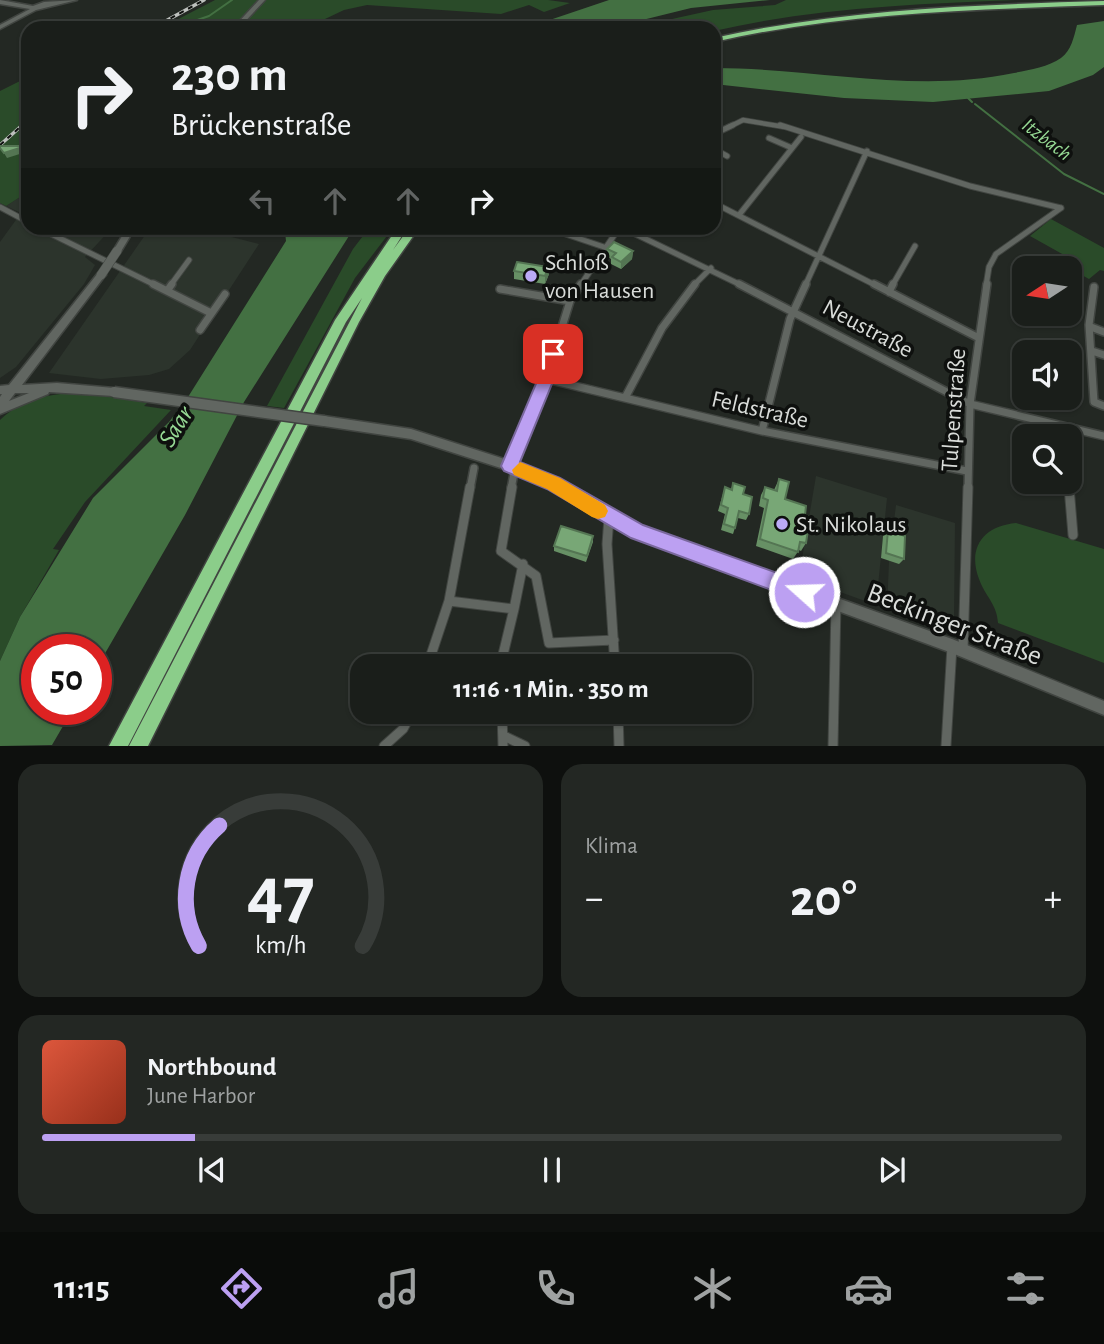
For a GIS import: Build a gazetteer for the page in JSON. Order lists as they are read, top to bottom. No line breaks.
{"streets":{"main road":["Beckinger Straße"],"street":["Neustraße","Feldstraße","Tulpenstraße"]},"crossings":[["Neustraße","Tulpenstraße"],["Feldstraße","Tulpenstraße"],["Tulpenstraße","Beckinger Straße"]],"water":["Itzbach","Saar"],"places":["Schloß von Hausen","St. Nikolaus"],"north":"left","page":{"turn":["230 m","Brückenstraße"],"limit":"50","trip":"11:16 · 1 Min. · 350 m","tile":"Klima","heat":["−","20°","+"],"song":["Northbound","June Harbor"],"tabs":"11:15","gauge":["47","km/h"]}}
